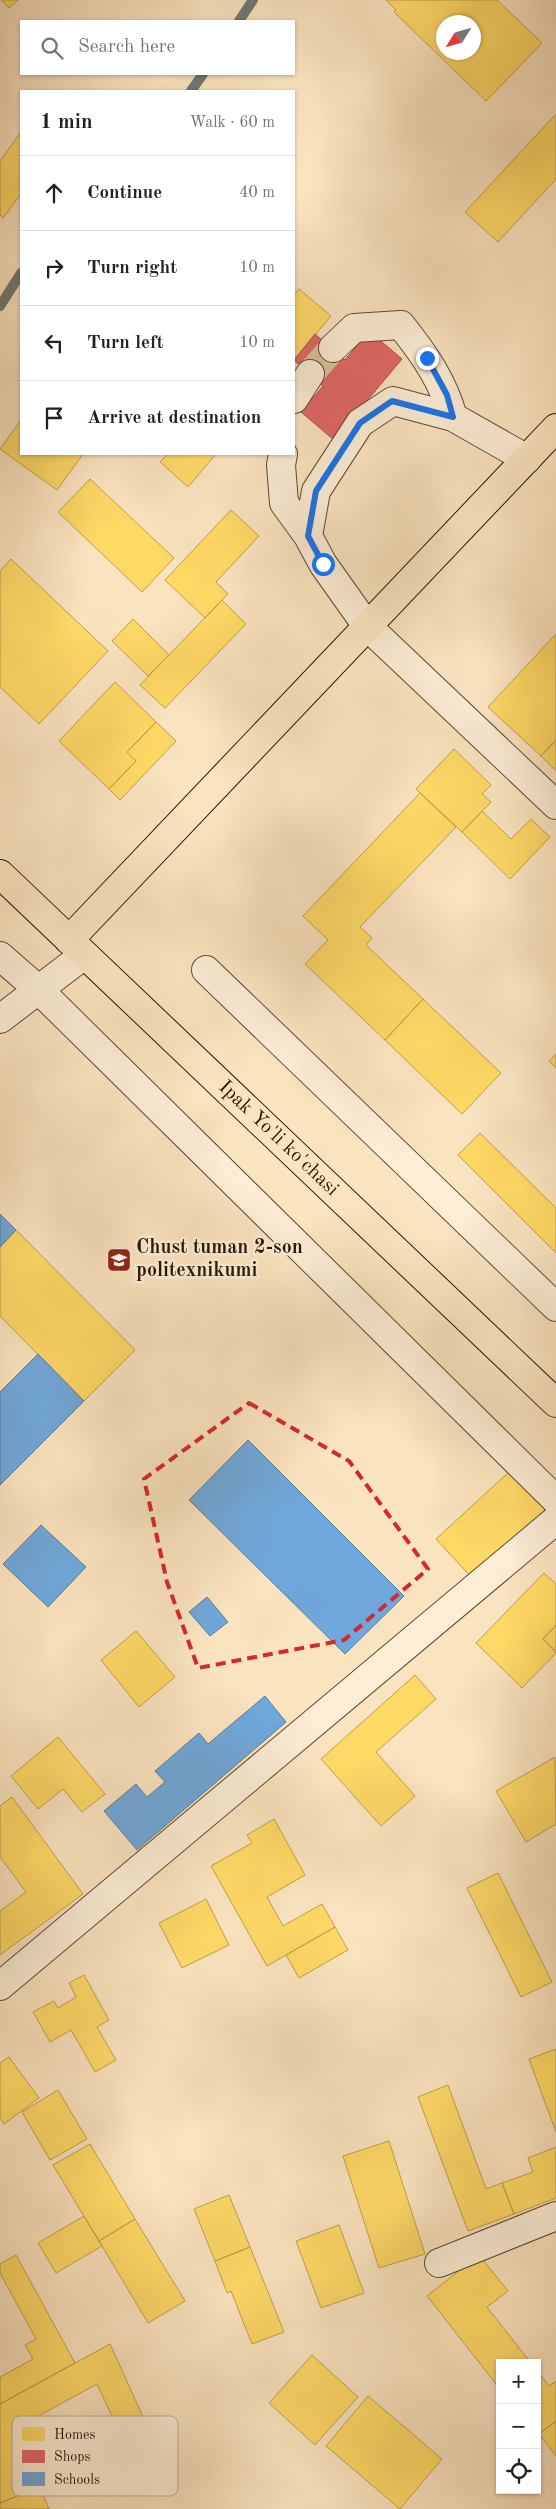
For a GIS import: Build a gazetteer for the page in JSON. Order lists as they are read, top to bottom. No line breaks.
{"streets":{"main road":["Ipak Yo'li ko'chasi"]},"places":{"school or university":["Chust tuman 2-son politexnikumi"]},"legend":["Homes","Shops","Schools"],"north":"bottom left","page":{"search":"Search here","heading":["1 min","Walk · 60 m"],"list":[["Continue","40 m"],["Turn right","10 m"],["Turn left","10 m"],"Arrive at destination"],"map_buttons":["+","−"]}}
